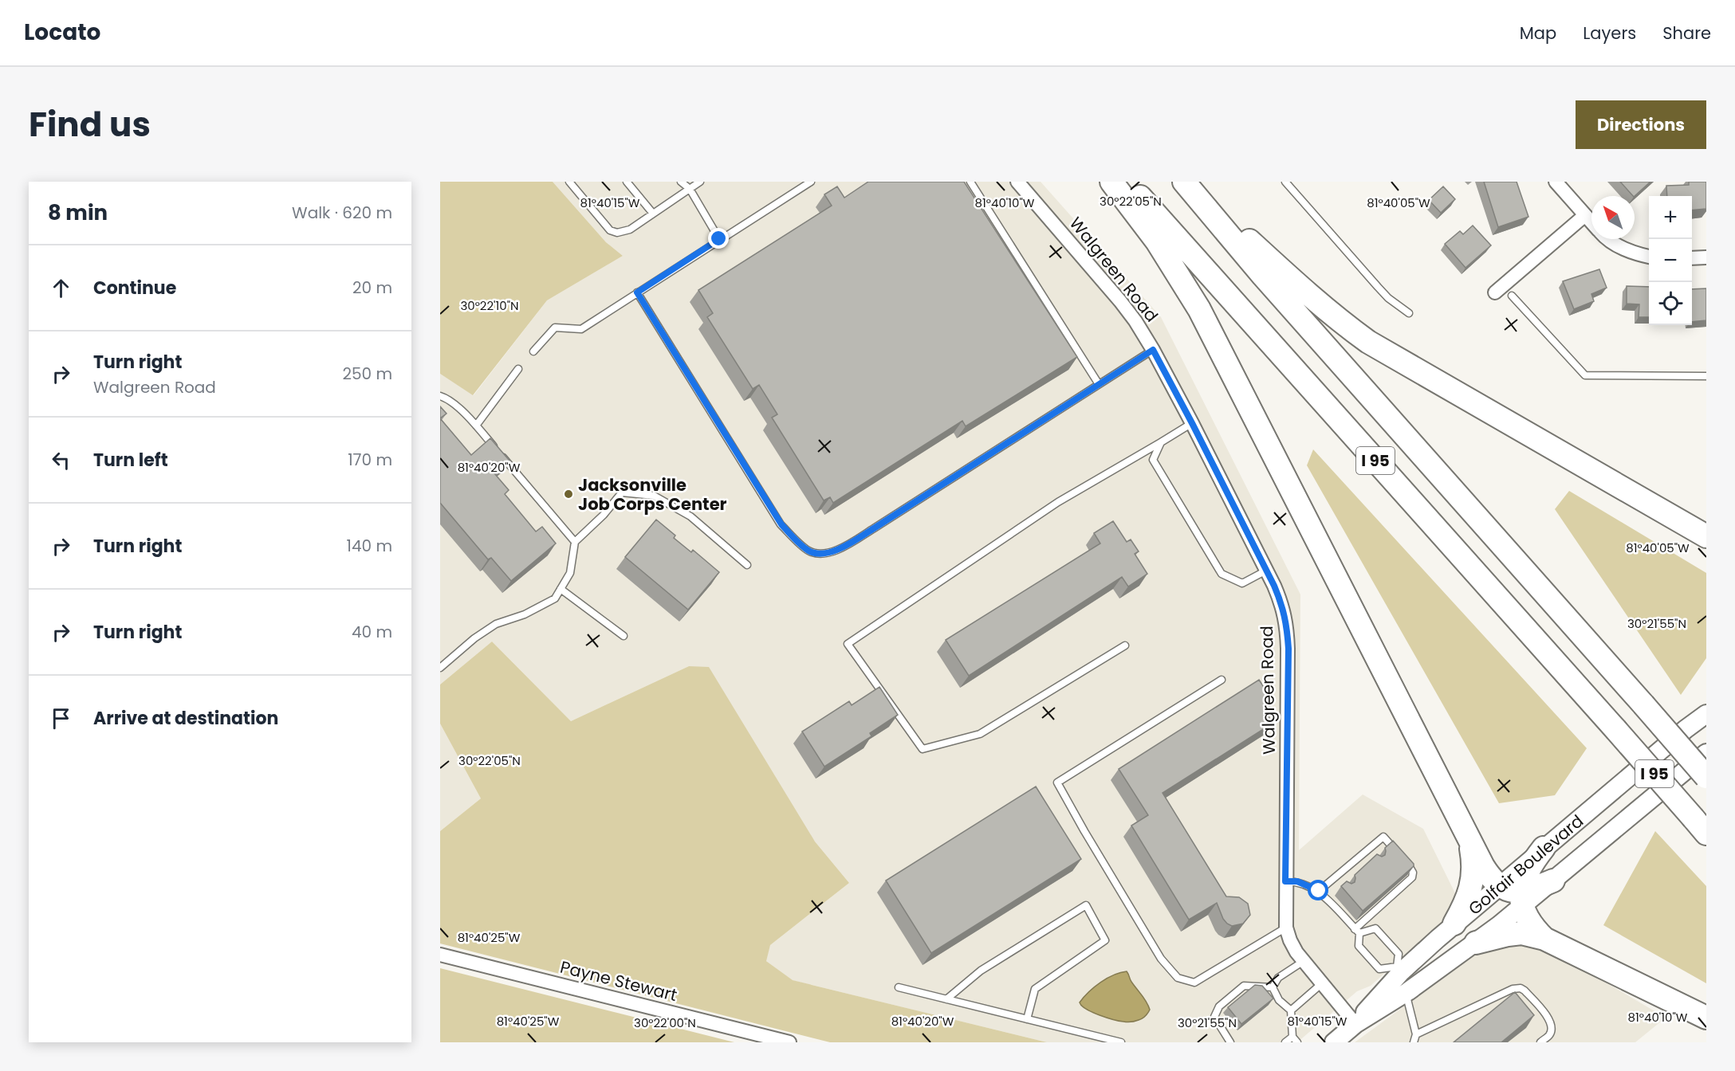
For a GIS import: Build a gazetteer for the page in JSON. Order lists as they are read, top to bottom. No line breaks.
{"streets":{"highway":["I 95"],"main road":["Golfair Boulevard"],"street":["Walgreen Road","Payne Stewart"]},"crossings":[["Walgreen Road","Golfair Boulevard"]],"places":["Jacksonville Job Corps Center"],"north":"top left","page":{"header":"Locato","nav":["Map","Layers","Share"],"title":"Find us","buttons":"Directions","heading":["8 min","Walk · 620 m"],"map_buttons":["+","−"],"list":[["Continue","20 m"],["Turn right","Walgreen Road","250 m"],["Turn left","170 m"],["Turn right","140 m"],["Turn right","40 m"],"Arrive at destination"]},"coordinates":["30°22'05\"N","81°40'10\"W","81°40'05\"W","81°40'15\"W","30°22'10\"N","81°40'20\"W","30°21'55\"N","81°40'25\"W","30°22'00\"N"]}
